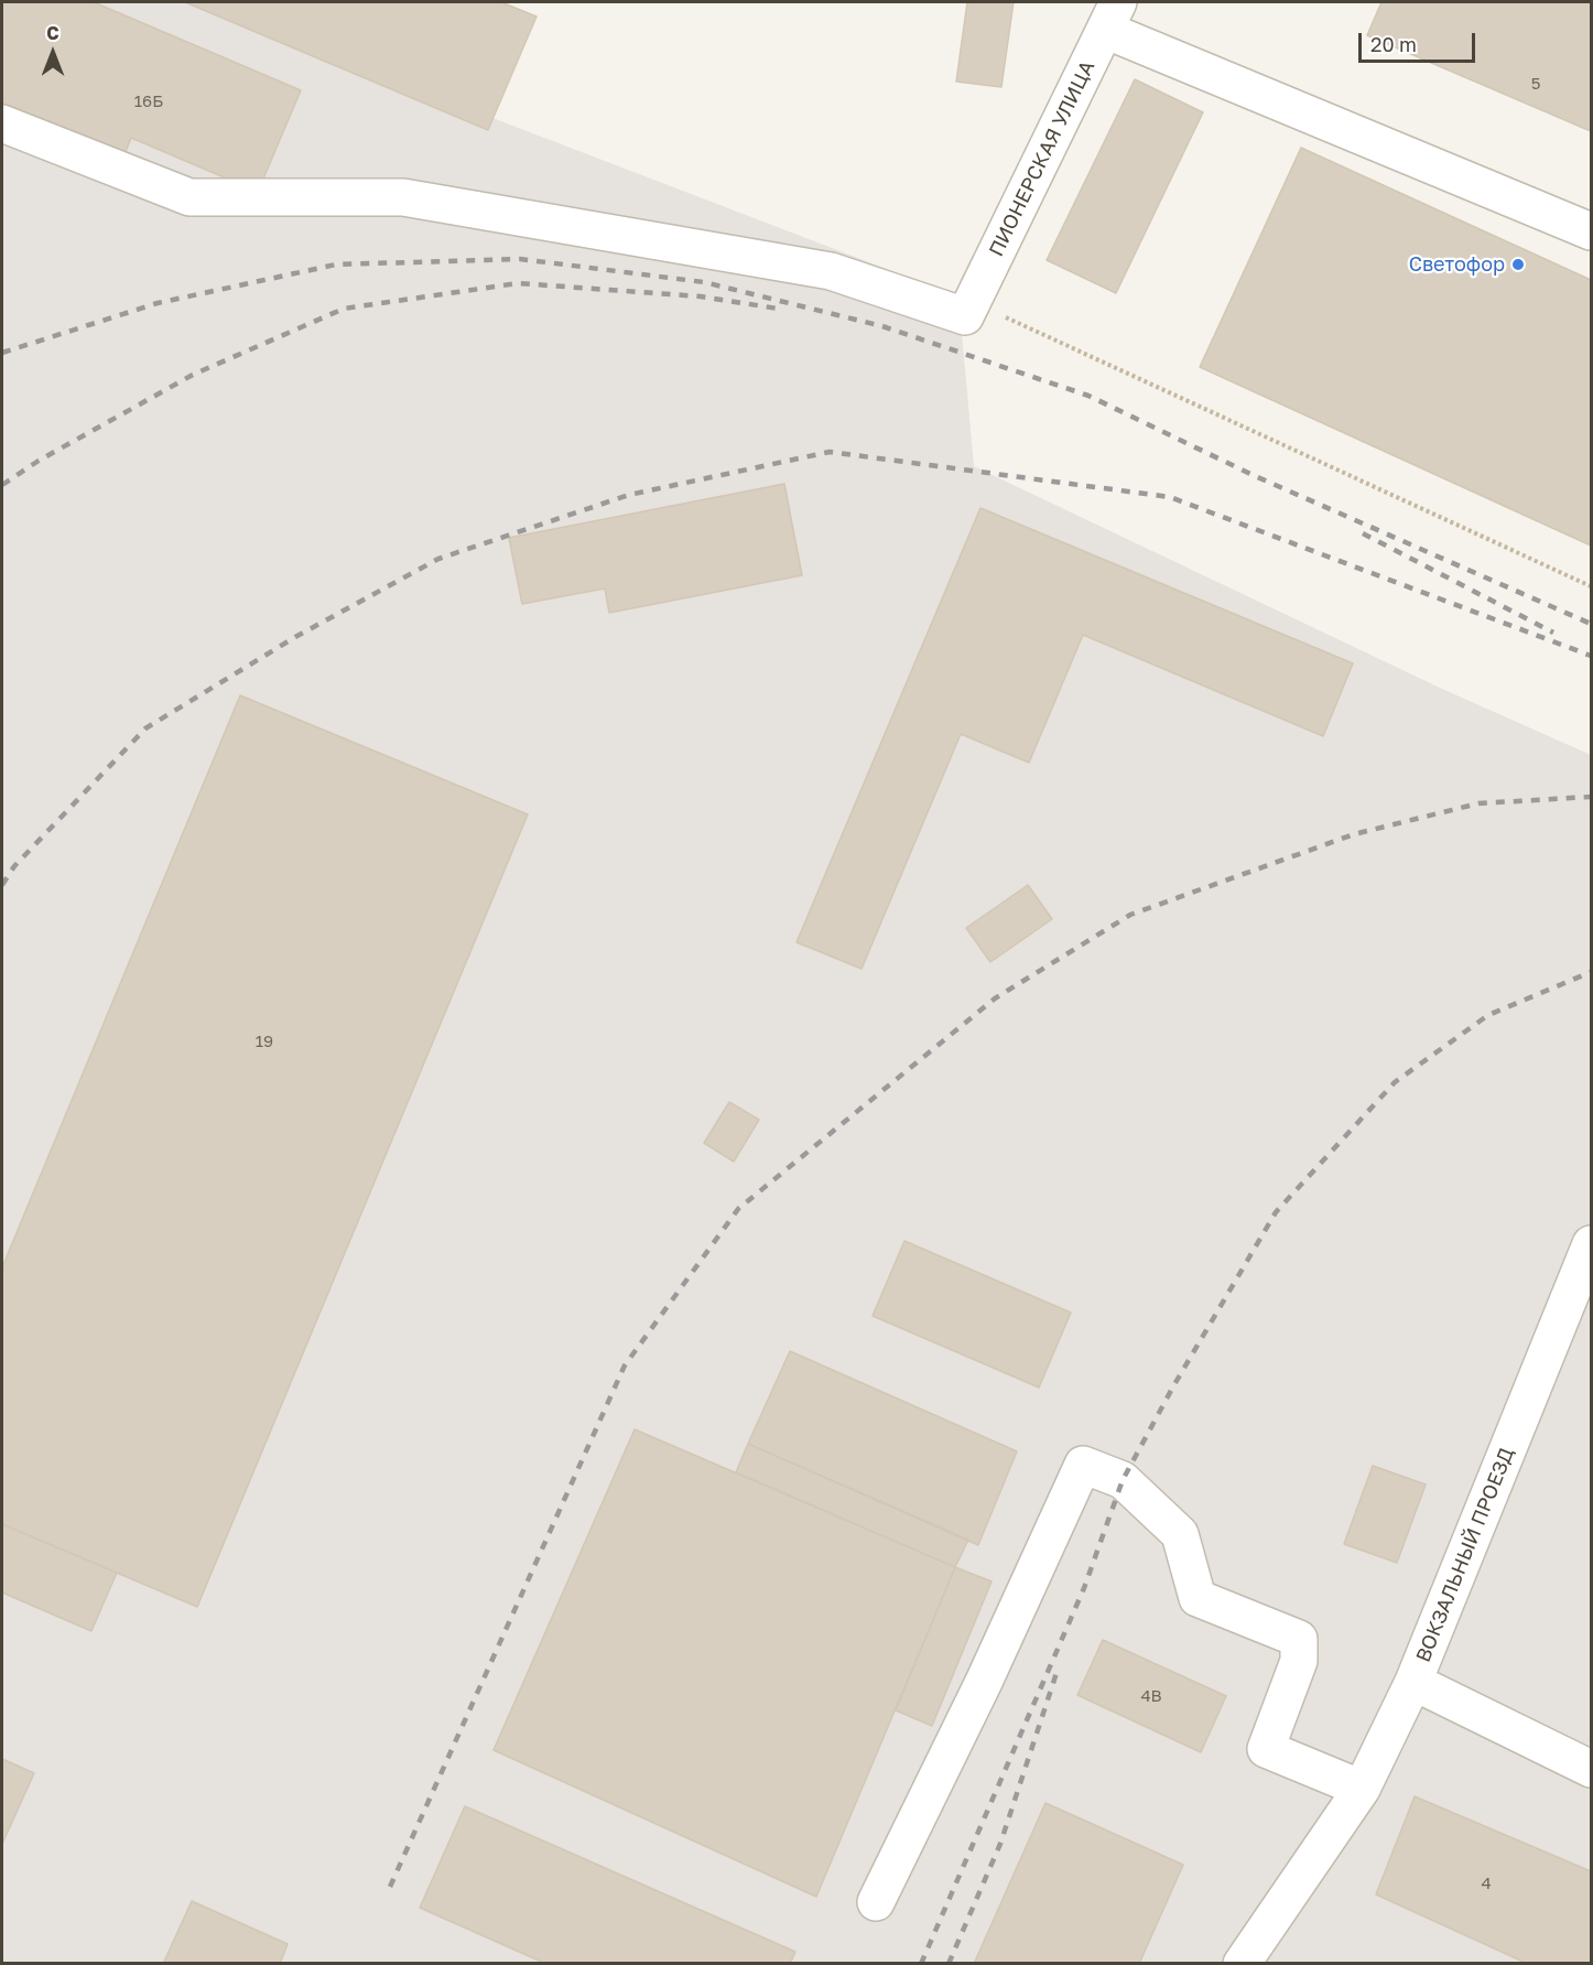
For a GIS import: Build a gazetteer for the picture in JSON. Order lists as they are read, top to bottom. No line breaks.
{"streets":{"street":["ПИОНЕРСКАЯ УЛИЦА","ВОКЗАЛЬНЫЙ ПРОЕЗД"]},"places":["Светофор"],"house_numbers":["5","16Б","19","4В","4"],"scale_bar":"20 m","north":"top"}
